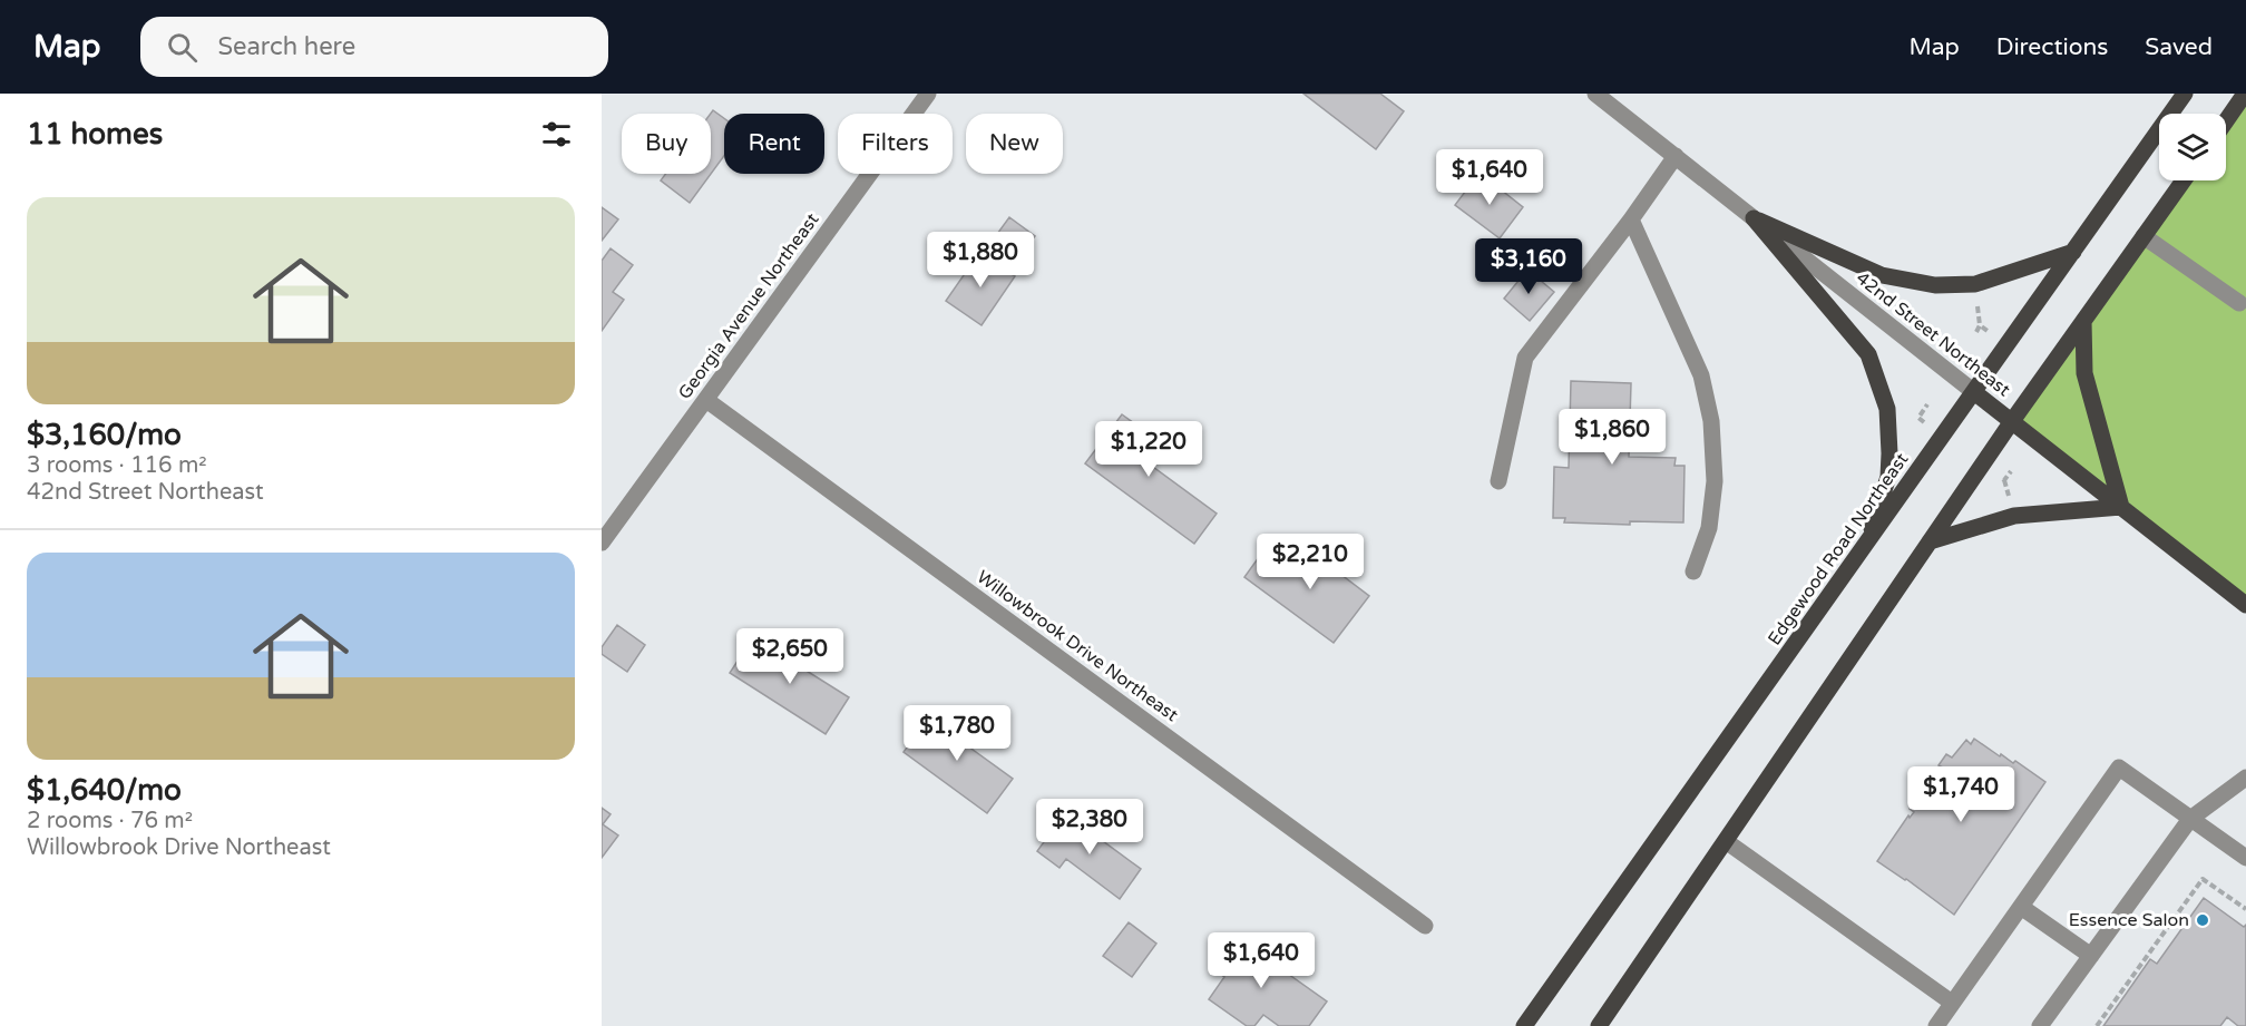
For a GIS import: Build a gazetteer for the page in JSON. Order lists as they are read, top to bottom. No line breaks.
{"streets":{"main road":["42nd Street Northeast","Edgewood Road Northeast"],"street":["Georgia Avenue Northeast","Willowbrook Drive Northeast"]},"crossings":[["Georgia Avenue Northeast","Willowbrook Drive Northeast"],["42nd Street Northeast","Edgewood Road Northeast"]],"places":["Essence Salon"],"page":{"header":"Map","search":"Search here","nav":["Map","Directions","Saved"],"heading":"11 homes","chip":["Buy","Rent","Filters","New"],"price":["$1,640","$1,880","$3,160","$1,860","$1,220","$2,210","$2,650","$1,780","$1,740","$2,380","$1,640"],"list":[{"name":"$3,160/mo","note":"3 rooms · 116 m² · 42nd Street Northeast"},{"name":"$1,640/mo","note":"2 rooms · 76 m² · Willowbrook Drive Northeast"}]}}
